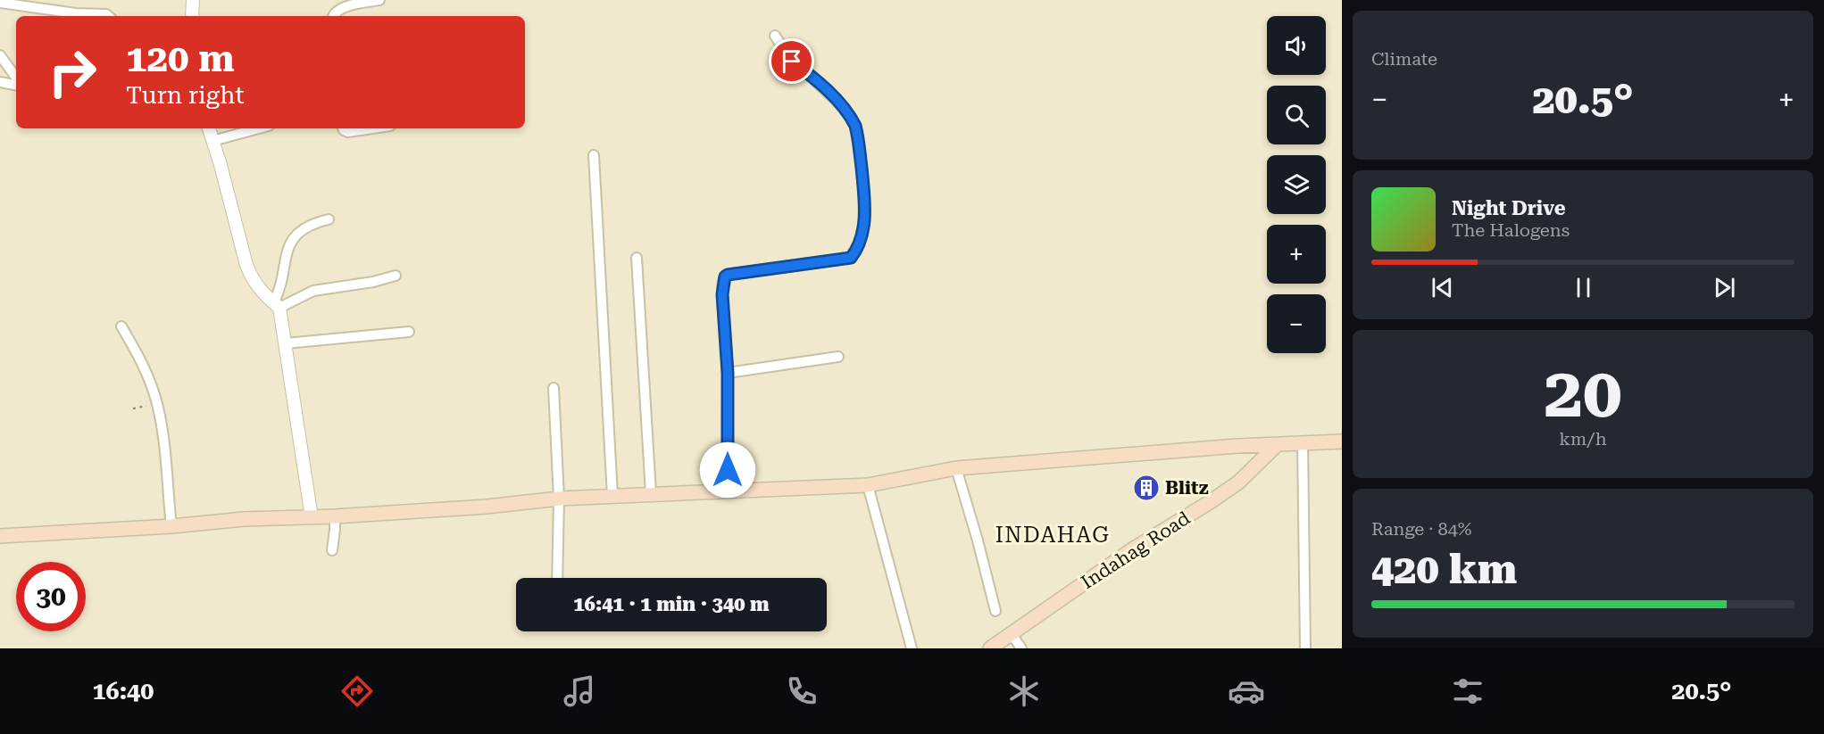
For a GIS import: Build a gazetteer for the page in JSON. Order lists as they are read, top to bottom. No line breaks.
{"streets":{"main road":["Indahag Road"]},"districts":["INDAHAG"],"places":{"building":["Blitz"]},"page":{"tile":["Climate",["20","km/h"],["Range · 84%","420 km"]],"map_buttons":["+","−"],"turn":["120 m","Turn right"],"heat":["−","20.5°","+"],"song":["Night Drive","The Halogens"],"limit":"30","trip":"16:41 · 1 min · 340 m","tabs":["16:40","20.5°"]}}
